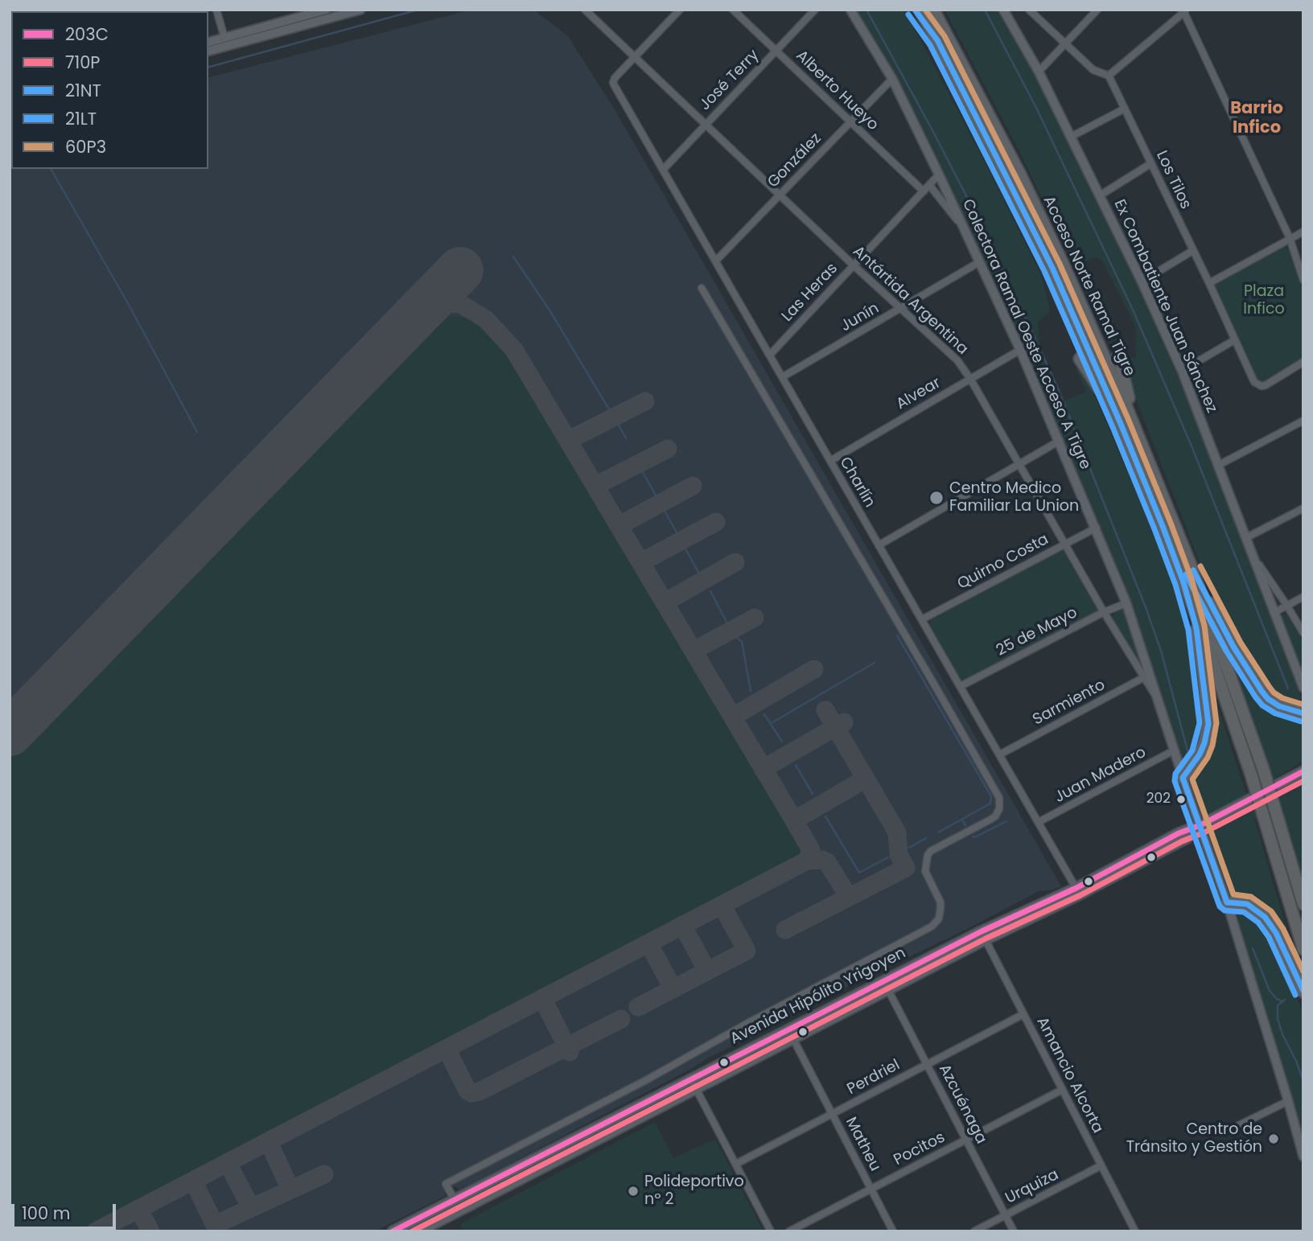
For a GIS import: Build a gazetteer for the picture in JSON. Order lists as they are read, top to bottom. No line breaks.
{"streets":{"highway":["Acceso Norte Ramal Tigre"],"main road":["Avenida Hipólito Yrigoyen"],"street":["José Terry","Alberto Hueyo","González","Los Tilos","Las Heras","Antártida Argentina","Ex Combatiente Juan Sánchez","Junín","Colectora Ramal Oeste Acceso A Tigre","Alvear","Charlín","Quirno Costa","25 de Mayo","Sarmiento","Juan Madero","Amancio Alcorta","Perdriel","Azcuénaga","Matheu","Pocitos","Urquiza"]},"crossings":[["José Terry","Alberto Hueyo"],["José Terry","Antártida Argentina"],["José Terry","Charlín"],["Alberto Hueyo","González"],["Alberto Hueyo","Las Heras"],["González","Antártida Argentina"],["González","Colectora Ramal Oeste Acceso A Tigre"],["González","Charlín"],["Las Heras","Antártida Argentina"],["Las Heras","Colectora Ramal Oeste Acceso A Tigre"],["Las Heras","Charlín"],["Antártida Argentina","Junín"],["Antártida Argentina","Colectora Ramal Oeste Acceso A Tigre"],["Antártida Argentina","Alvear"],["Antártida Argentina","Charlín"],["Antártida Argentina","Quirno Costa"],["Antártida Argentina","25 de Mayo"],["Antártida Argentina","Sarmiento"],["Junín","Colectora Ramal Oeste Acceso A Tigre"],["Junín","Charlín"],["Colectora Ramal Oeste Acceso A Tigre","Alvear"],["Colectora Ramal Oeste Acceso A Tigre","Quirno Costa"],["Colectora Ramal Oeste Acceso A Tigre","25 de Mayo"],["Colectora Ramal Oeste Acceso A Tigre","Sarmiento"],["Colectora Ramal Oeste Acceso A Tigre","Juan Madero"],["Colectora Ramal Oeste Acceso A Tigre","Avenida Hipólito Yrigoyen"],["Alvear","Charlín"],["Charlín","Quirno Costa"],["Charlín","25 de Mayo"],["Charlín","Sarmiento"],["Charlín","Juan Madero"],["Charlín","Avenida Hipólito Yrigoyen"],["Avenida Hipólito Yrigoyen","Amancio Alcorta"],["Avenida Hipólito Yrigoyen","Azcuénaga"],["Avenida Hipólito Yrigoyen","Matheu"],["Amancio Alcorta","Perdriel"],["Amancio Alcorta","Pocitos"],["Amancio Alcorta","Urquiza"],["Perdriel","Azcuénaga"],["Perdriel","Matheu"],["Azcuénaga","Pocitos"],["Azcuénaga","Urquiza"],["Matheu","Pocitos"]],"districts":["Barrio Infico"],"parks":["Plaza Infico"],"places":["Centro Medico Familiar La Union","202","Centro de Tránsito y Gestión","Polideportivo nº 2"],"lines":["transit line 21NT","transit line 60P3","transit line 21LT","transit line 203C","transit line 710P"],"legend":["203C","710P","21NT","21LT","60P3"],"scale_bar":"100 m"}
